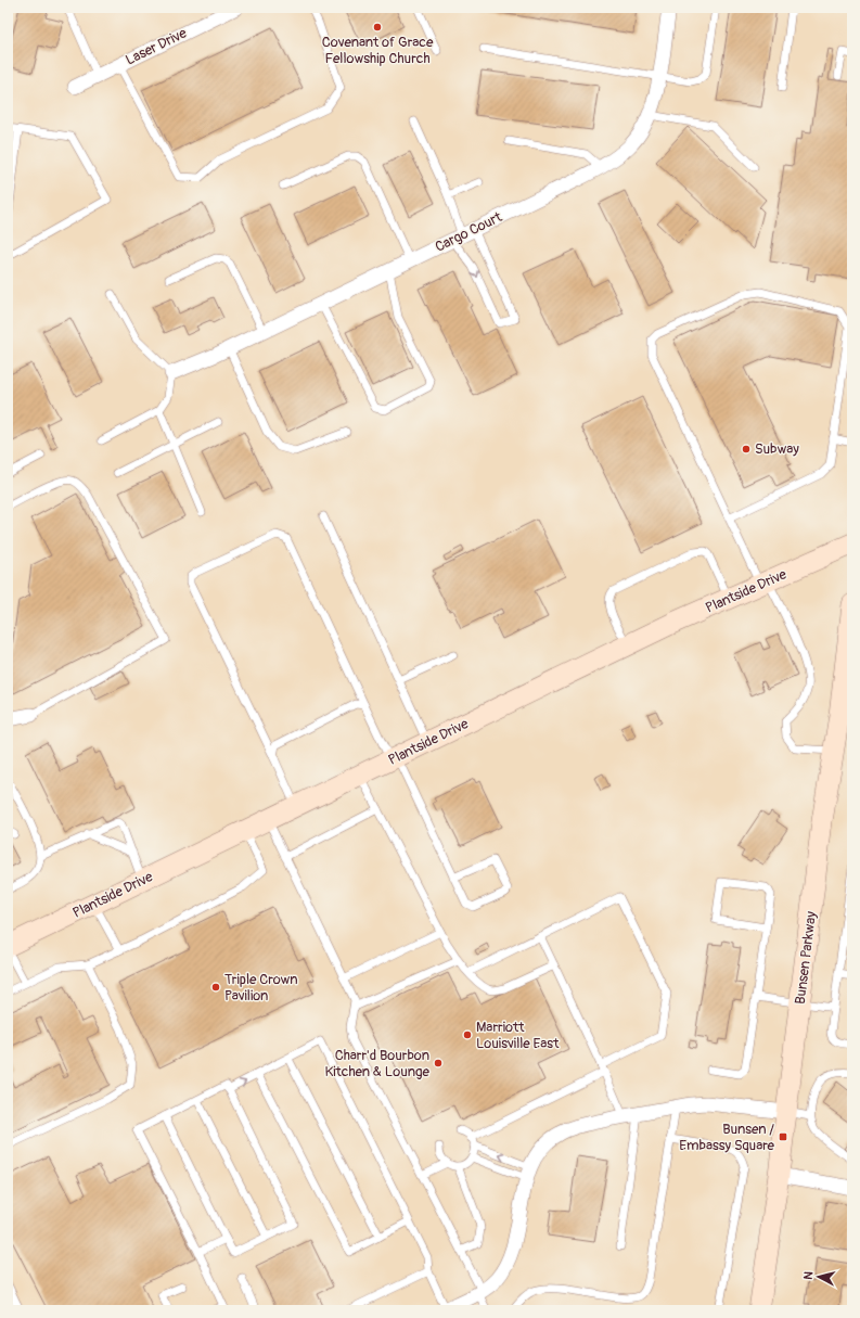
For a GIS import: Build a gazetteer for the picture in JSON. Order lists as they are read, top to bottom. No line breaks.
{"streets":{"street":["Laser Drive","Cargo Court","Plantside Drive","Bunsen Parkway"]},"places":{"other":["Covenant of Grace Fellowship Church","Subway","Triple Crown Pavilion","Marriott Louisville East","Charr'd Bourbon Kitchen & Lounge"],"transit":["Bunsen / Embassy Square"]},"north":"left"}
